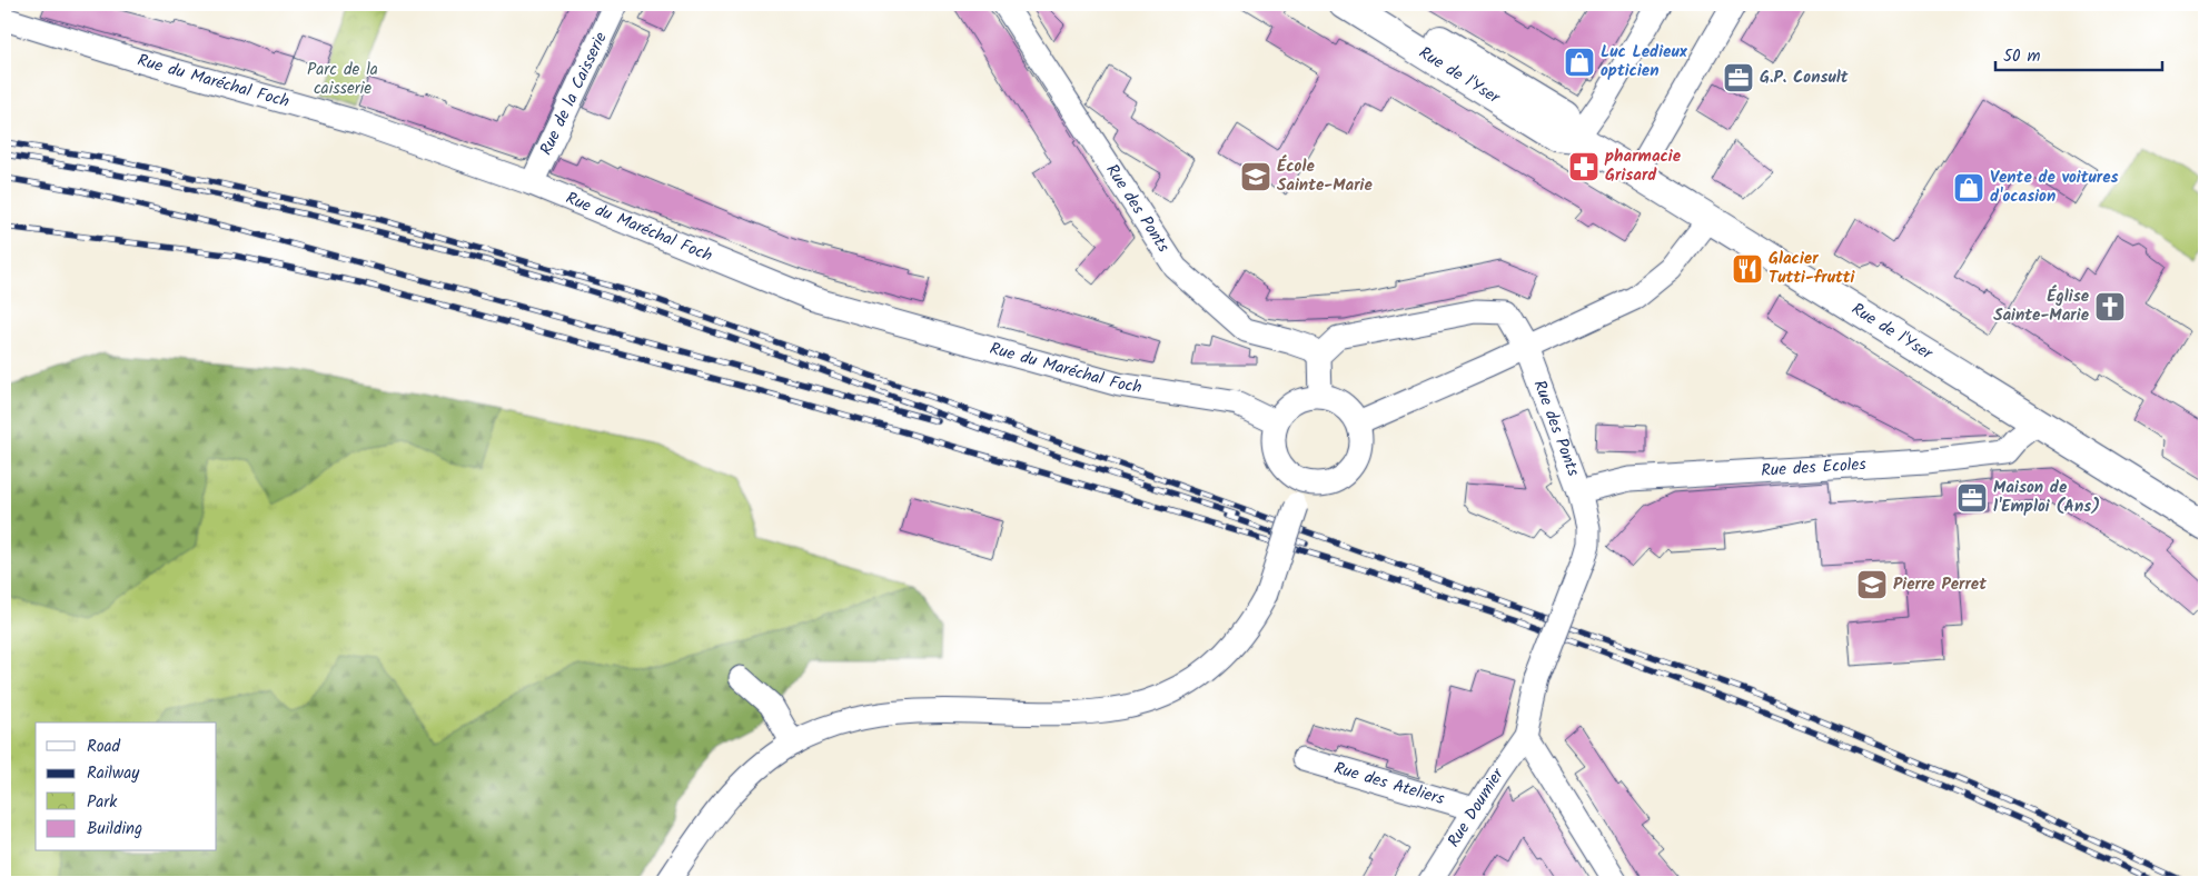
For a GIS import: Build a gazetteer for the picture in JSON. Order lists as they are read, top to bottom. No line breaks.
{"streets":{"main road":["Rue de l'Yser"],"street":["Rue du Maréchal Foch","Rue de la Caisserie","Rue des Ponts","Rue des Ecoles","Rue des Ateliers","Rue Doumier"]},"crossings":[["Rue de l'Yser","Rue des Ecoles"],["Rue du Maréchal Foch","Rue de la Caisserie"],["Rue des Ponts","Rue des Ecoles"],["Rue des Ponts","Rue Doumier"],["Rue des Ateliers","Rue Doumier"]],"parks":["Parc de la caisserie"],"places":{"shop":["Luc Ledieux opticien","Vente de voitures d'ocasion"],"office":["G.P. Consult","Maison de l'Emploi (Ans)"],"pharmacy":["pharmacie Grisard"],"school or university":["École Sainte-Marie","Pierre Perret"],"restaurant":["Glacier Tutti-frutti"],"church":["Église Sainte-Marie"]},"legend":["Road","Railway","Park","Building"],"scale_bar":"50 m"}
